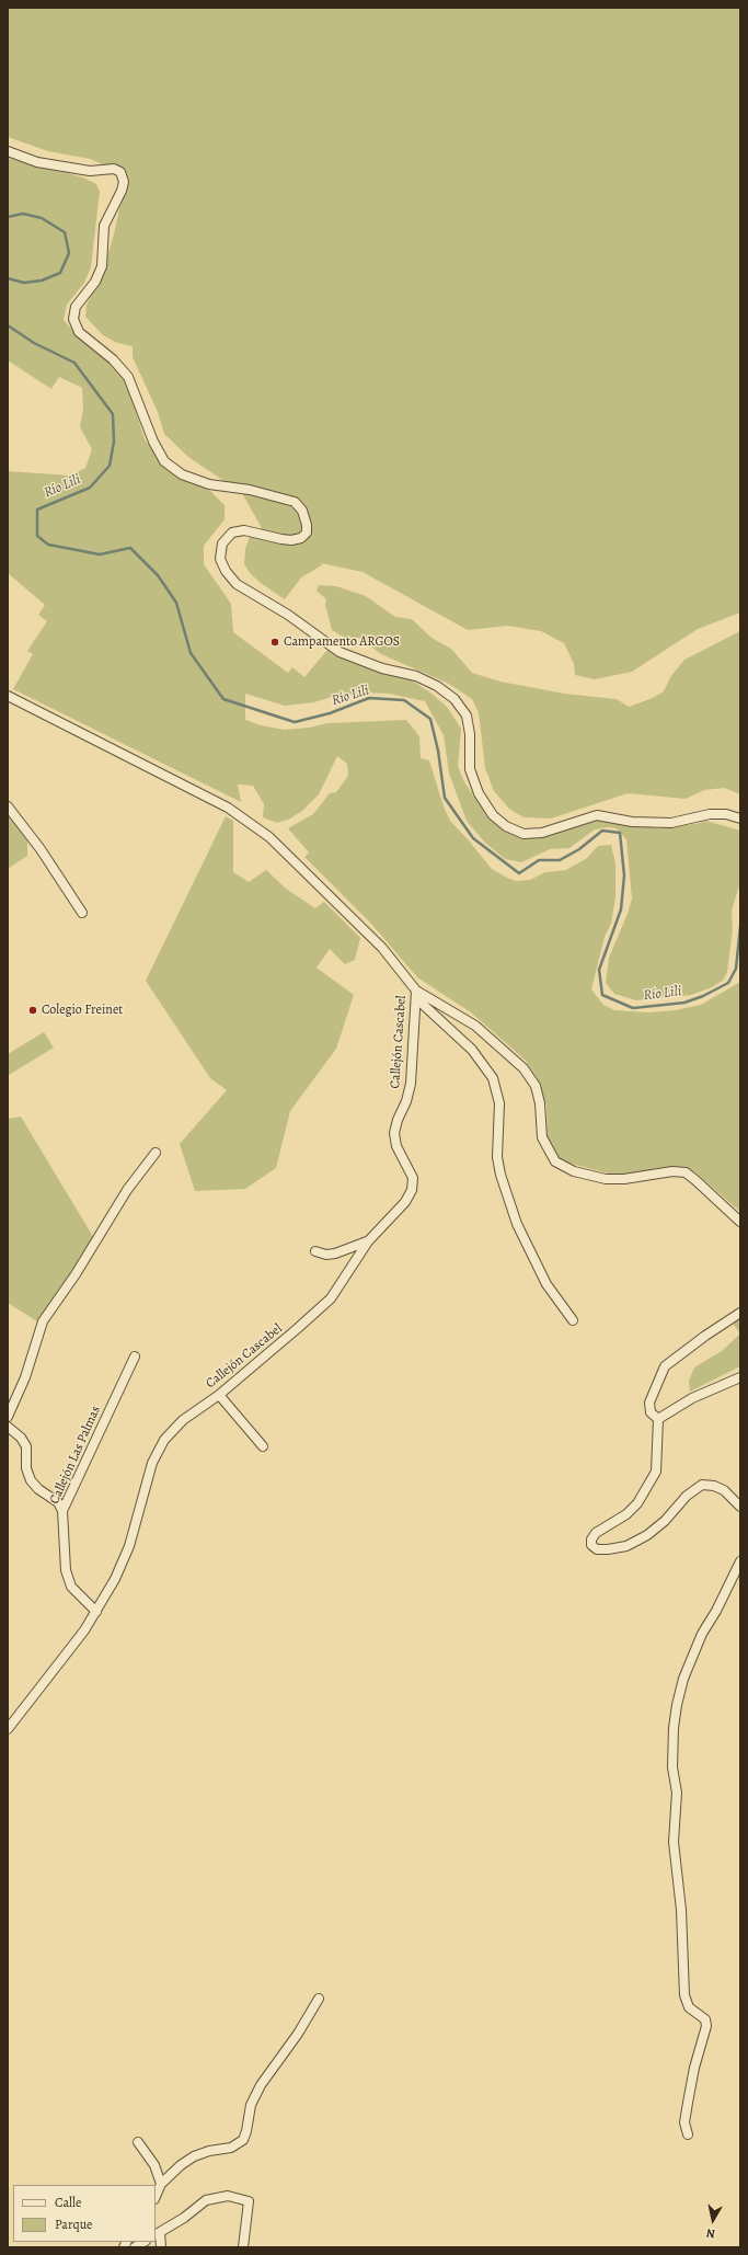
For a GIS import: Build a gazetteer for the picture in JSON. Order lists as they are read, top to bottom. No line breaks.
{"streets":{"street":["Callejón Cascabel","Callejón Las Palmas"]},"crossings":[["Callejón Cascabel","Callejón Las Palmas"]],"water":["Río Lili"],"places":["Campamento ARGOS","Colegio Freinet"],"legend":["Calle","Parque"],"north":"bottom"}
